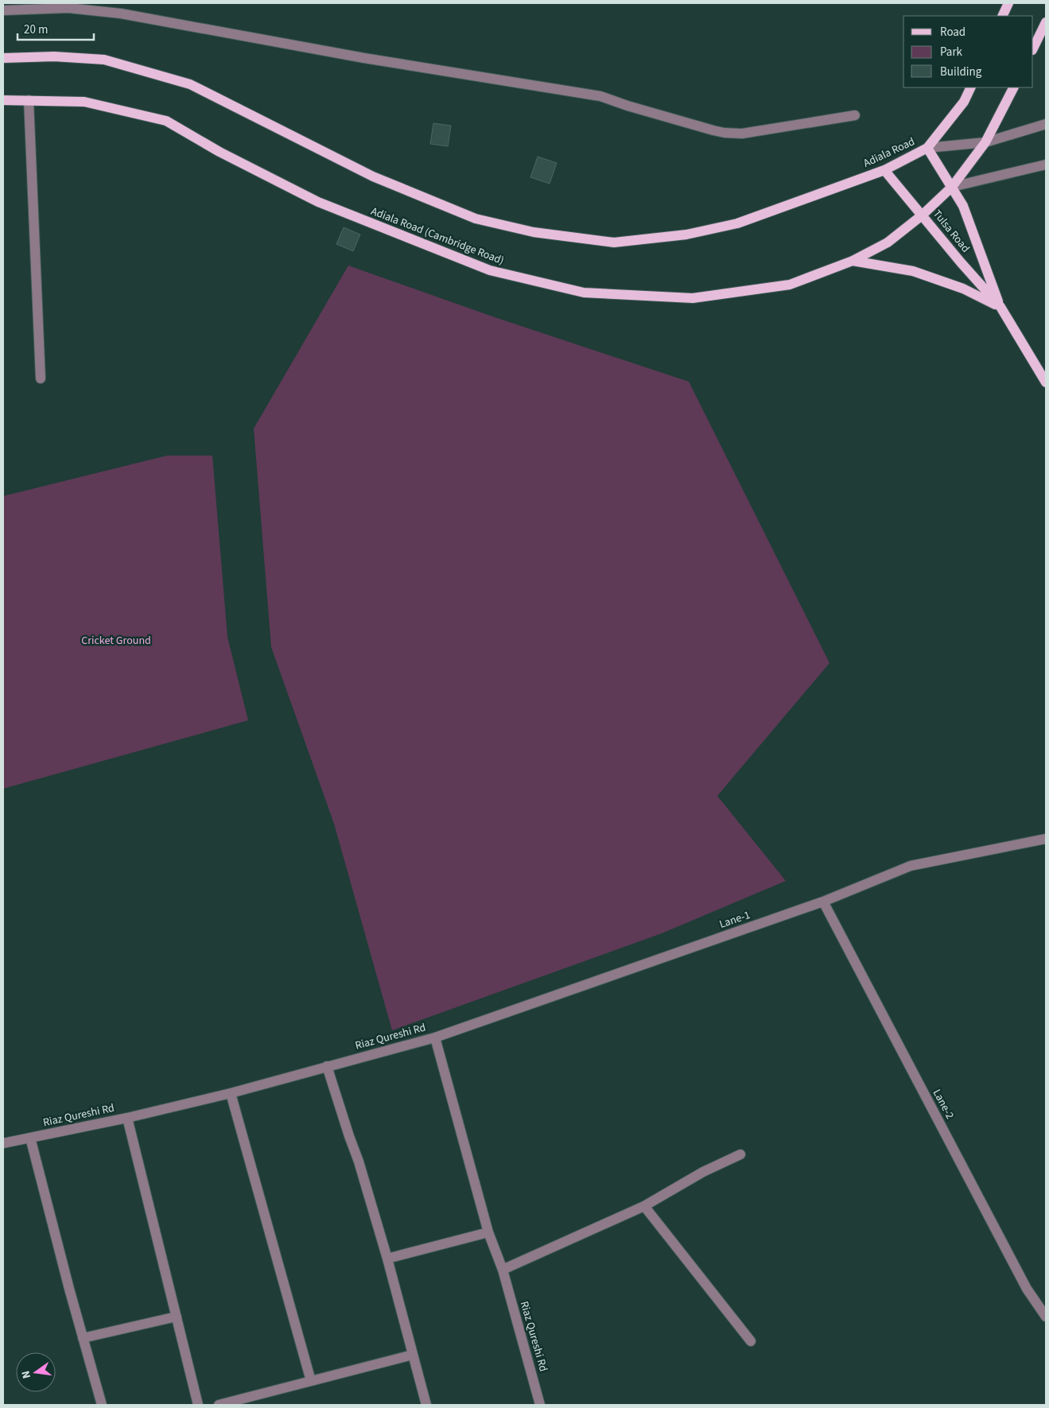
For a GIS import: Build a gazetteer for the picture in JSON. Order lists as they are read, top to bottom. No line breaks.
{"streets":{"main road":["Adiala Road","Tulsa Road","Adiala Road (Cambridge Road)"],"street":["Lane-1","Riaz Qureshi Rd","Lane-2"]},"crossings":[["Adiala Road","Tulsa Road"],["Tulsa Road","Adiala Road (Cambridge Road)"],["Lane-1","Riaz Qureshi Rd"],["Lane-1","Lane-2"]],"parks":["Cricket Ground"],"legend":["Road","Park","Building"],"scale_bar":"20 m","north":"left"}
